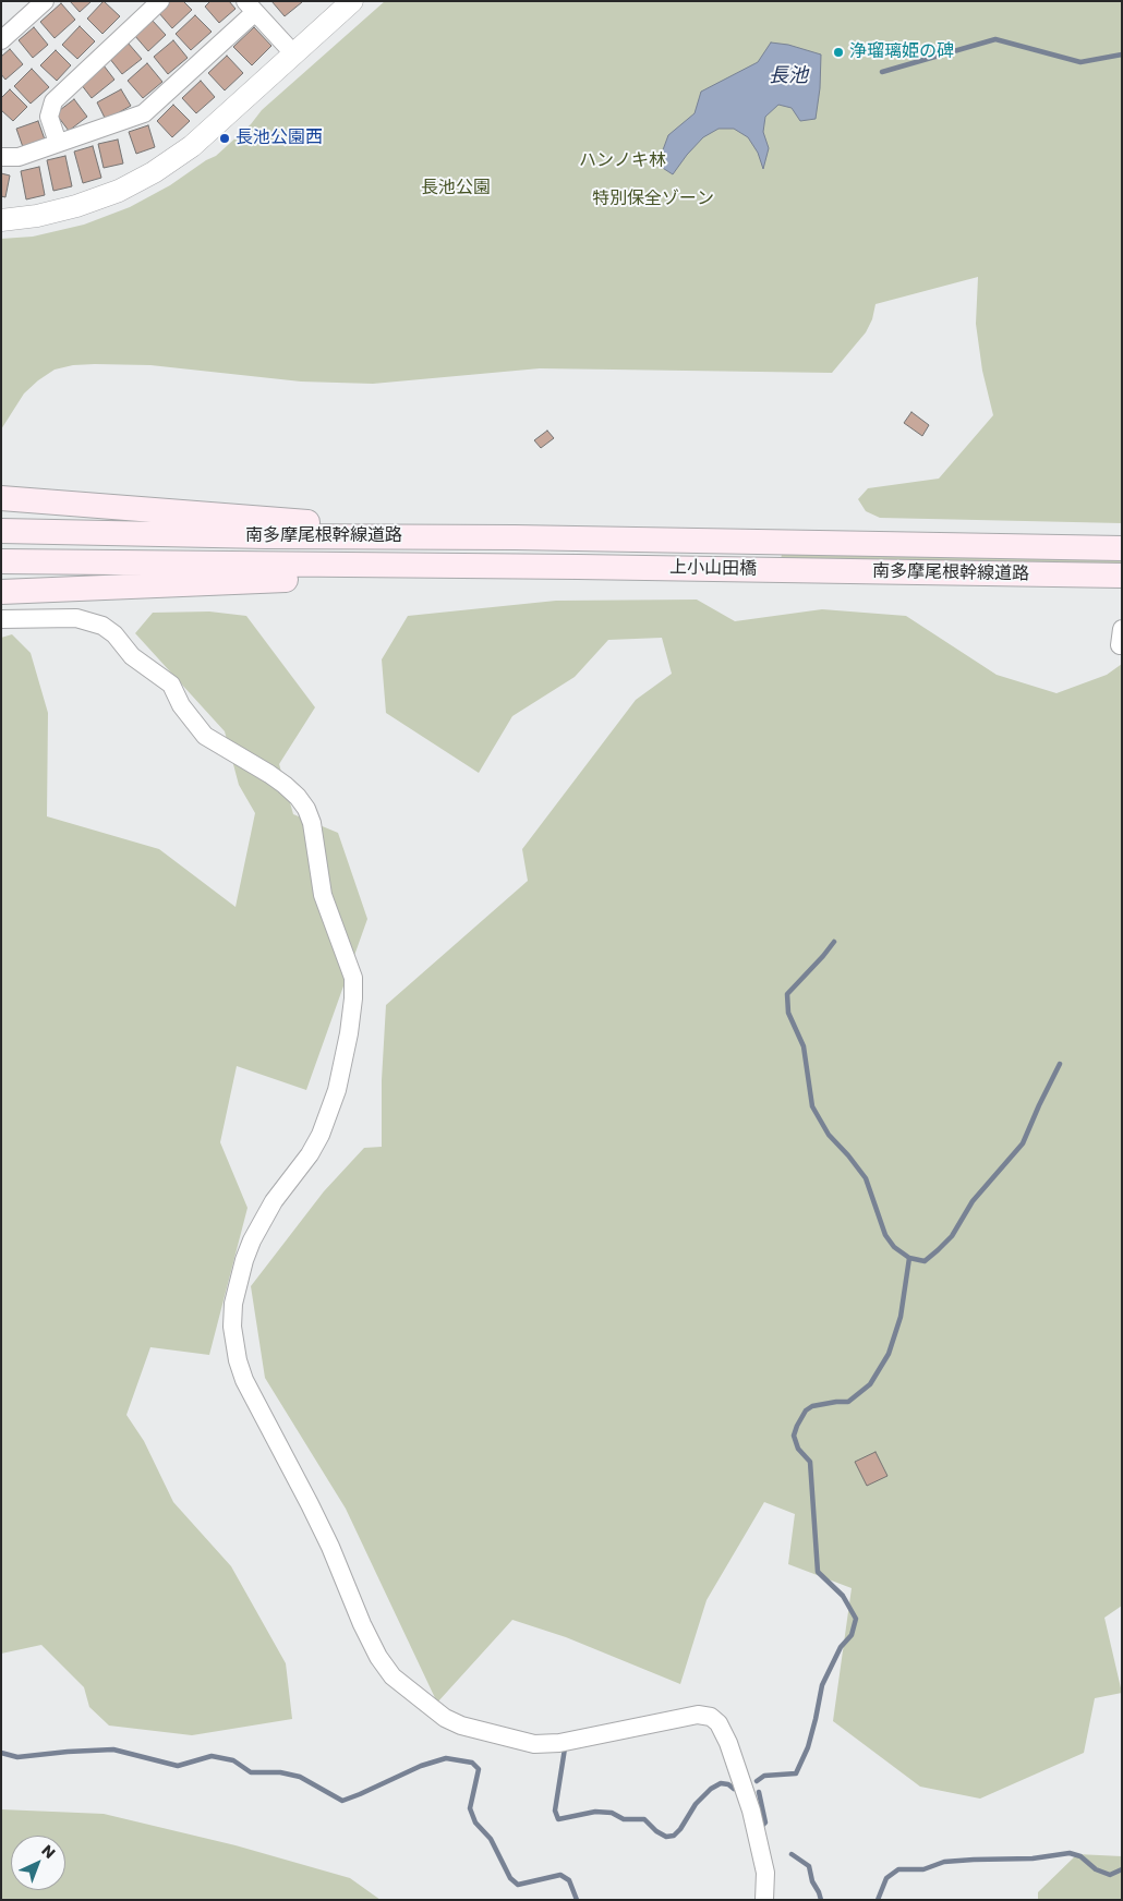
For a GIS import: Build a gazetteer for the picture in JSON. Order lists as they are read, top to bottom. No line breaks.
{"streets":{"main road":["南多摩尾根幹線道路","上小山田橋"]},"crossings":[["南多摩尾根幹線道路","上小山田橋"]],"water":["長池"],"parks":["ハンノキ林","長池公園","特別保全ゾーン"],"places":["浄瑠璃姫の碑","長池公園西"],"north":"top right"}
